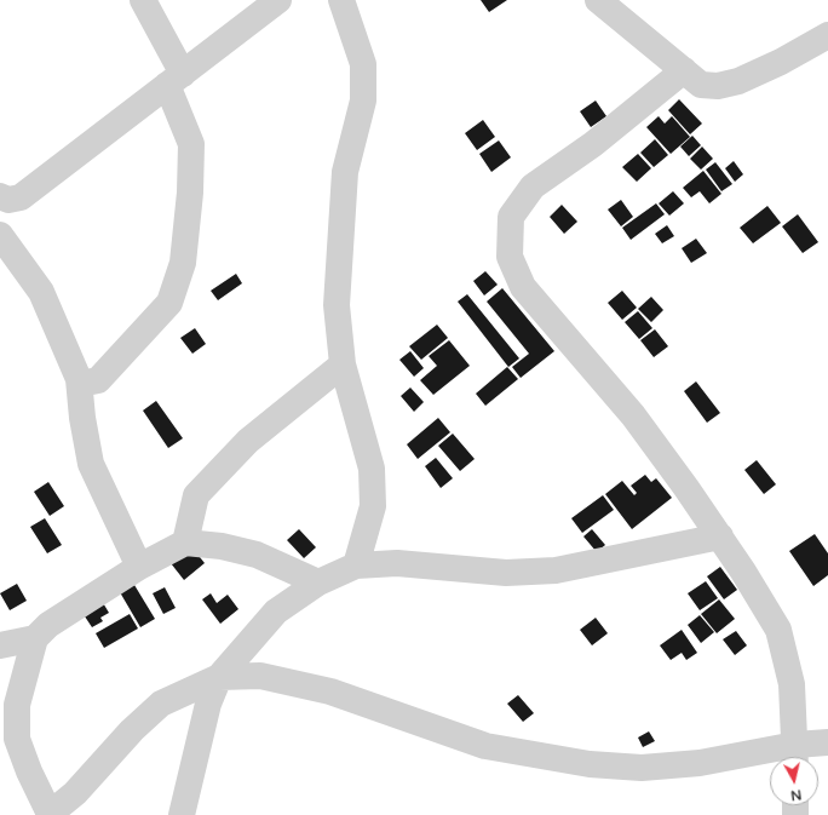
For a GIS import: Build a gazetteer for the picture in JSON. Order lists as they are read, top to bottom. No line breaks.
{"north":"bottom"}
